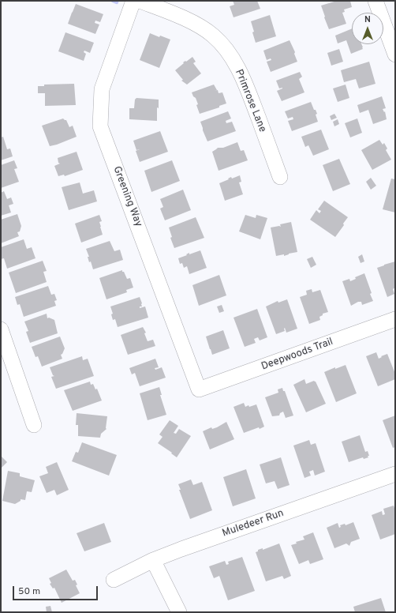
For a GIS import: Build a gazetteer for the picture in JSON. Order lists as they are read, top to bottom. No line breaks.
{"streets":{"street":["Primrose Lane","Greening Way","Deepwoods Trail","Muledeer Run"]},"crossings":[["Greening Way","Deepwoods Trail"]],"scale_bar":"50 m","north":"top"}
